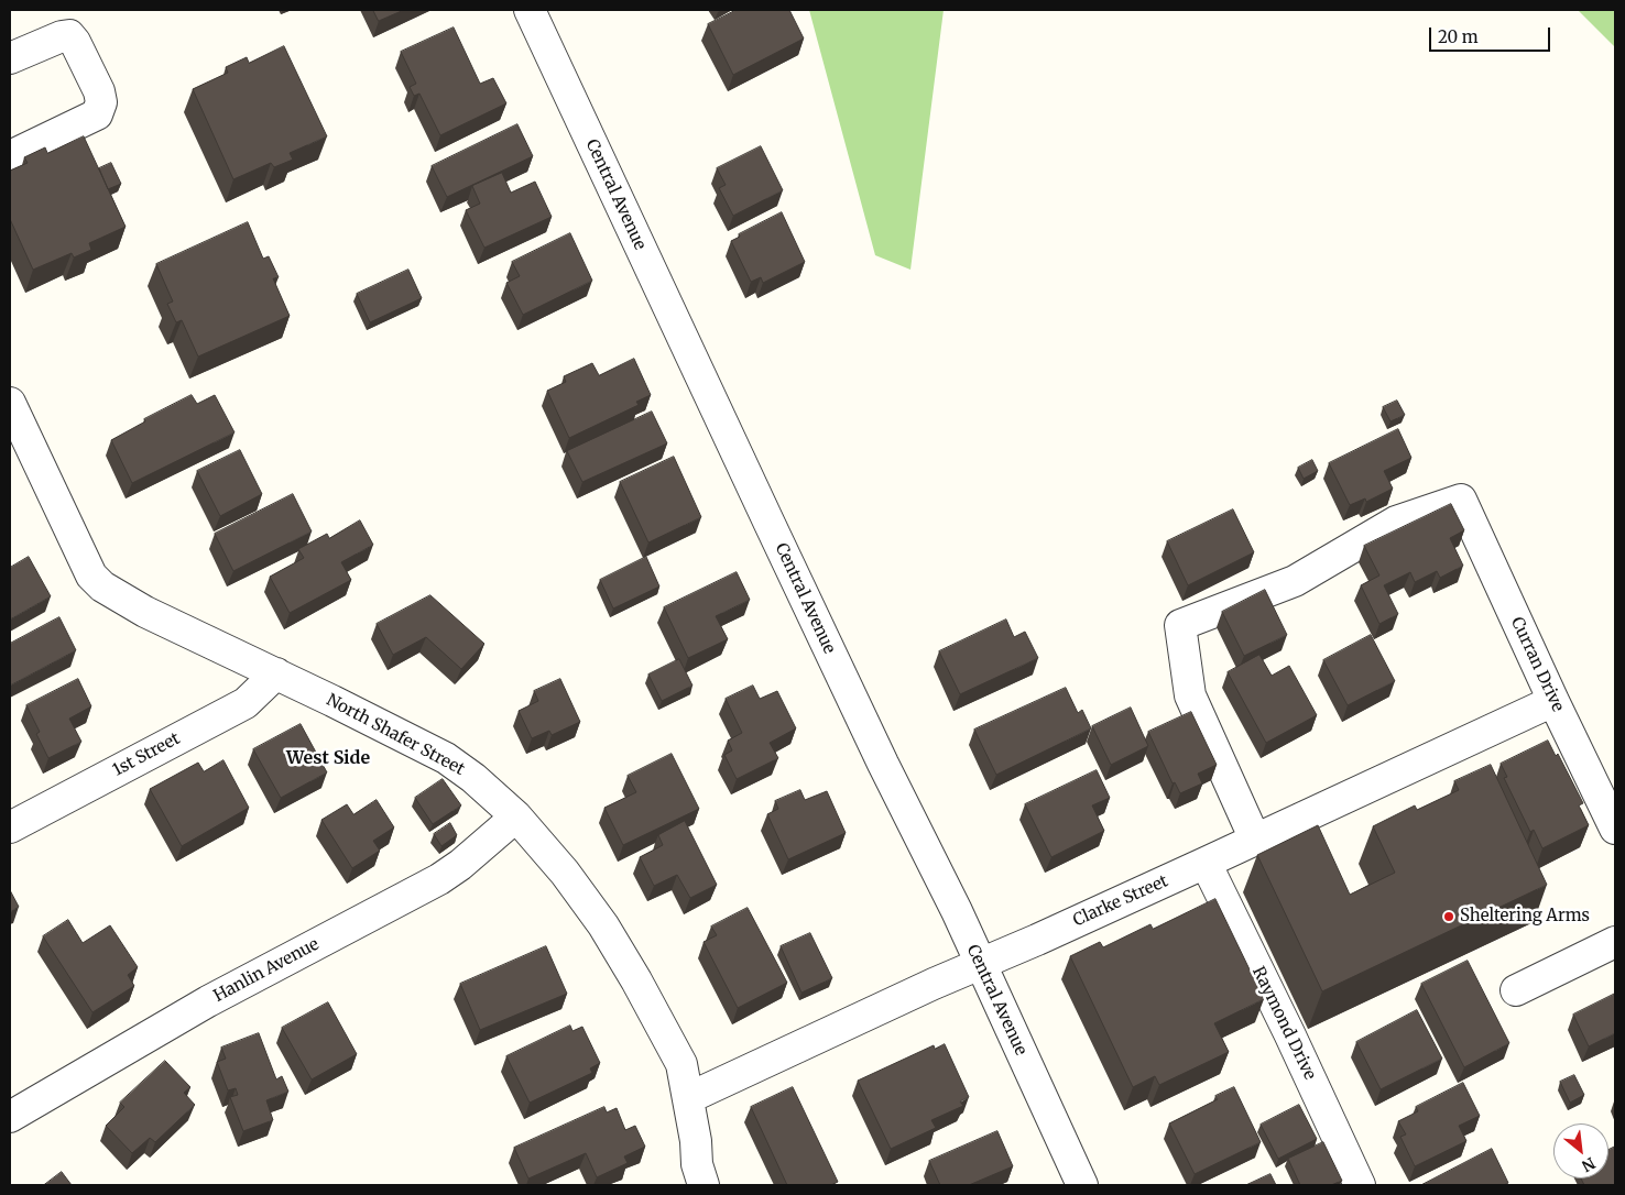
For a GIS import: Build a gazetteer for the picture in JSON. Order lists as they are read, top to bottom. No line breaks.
{"streets":{"street":["Central Avenue","Curran Drive","North Shafer Street","1st Street","Clarke Street","Hanlin Avenue","Raymond Drive"]},"crossings":[["Central Avenue","Clarke Street"],["Curran Drive","Clarke Street"],["North Shafer Street","1st Street"],["North Shafer Street","Clarke Street"],["North Shafer Street","Hanlin Avenue"],["Clarke Street","Raymond Drive"]],"districts":["West Side"],"places":["Sheltering Arms"],"scale_bar":"20 m","north":"bottom right"}
